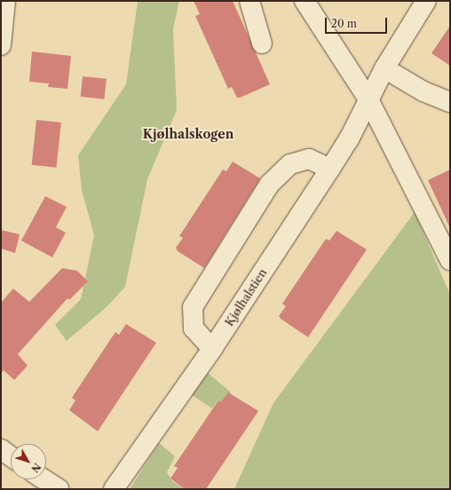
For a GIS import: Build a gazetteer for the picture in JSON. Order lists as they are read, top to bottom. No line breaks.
{"streets":{"street":["Kjølhalstien"]},"districts":["Kjølhalskogen"],"scale_bar":"20 m","north":"bottom right"}
